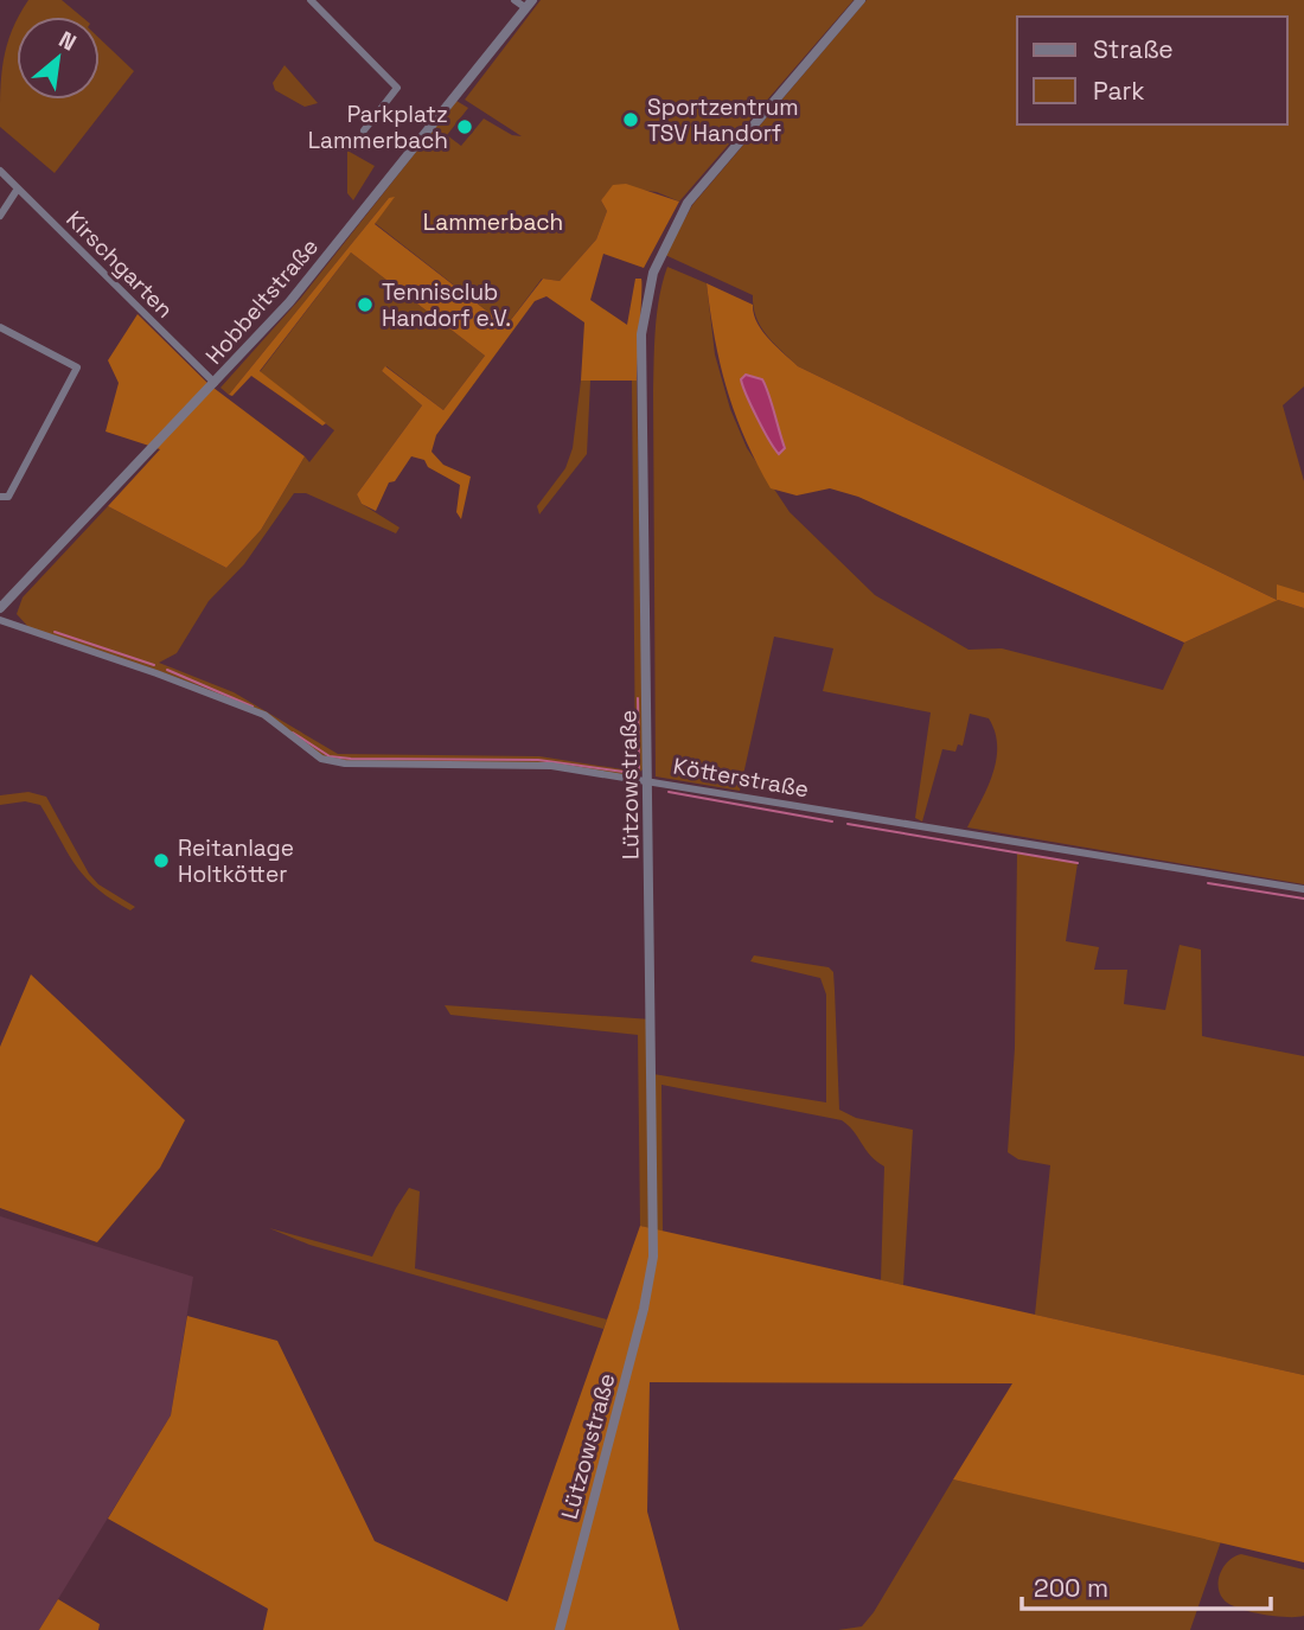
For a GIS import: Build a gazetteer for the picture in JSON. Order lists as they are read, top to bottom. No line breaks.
{"streets":{"street":["Kirschgarten","Hobbeltstraße","Kötterstraße","Lützowstraße"]},"crossings":[["Kirschgarten","Hobbeltstraße"],["Kötterstraße","Lützowstraße"]],"parks":["Lammerbach"],"places":["Sportzentrum TSV Handorf","Parkplatz Lammerbach","Tennisclub Handorf e.V.","Reitanlage Holtkötter"],"legend":["Straße","Park"],"scale_bar":"200 m","north":"top right"}
